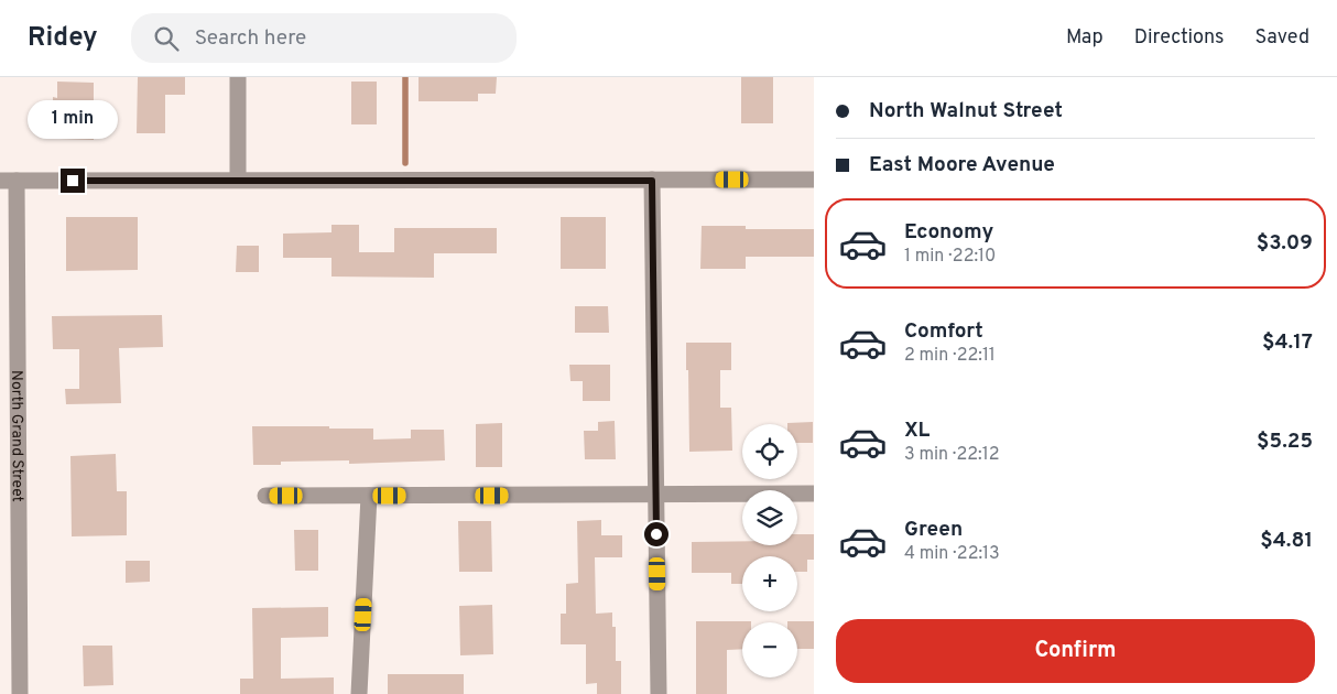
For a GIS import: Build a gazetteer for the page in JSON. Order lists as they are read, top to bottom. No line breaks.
{"streets":{"street":["North Grand Street"]},"page":{"header":"Ridey","search":"Search here","nav":["Map","Directions","Saved"],"banner":["North Walnut Street","East Moore Avenue"],"bubble":"1 min","list":[{"name":"Economy","note":"1 min · 22:10","value":"$3.09"},{"name":"Comfort","note":"2 min · 22:11","value":"$4.17"},{"name":"XL","note":"3 min · 22:12","value":"$5.25"},{"name":"Green","note":"4 min · 22:13","value":"$4.81"}],"map_buttons":["+","−"],"buttons":"Confirm"}}
